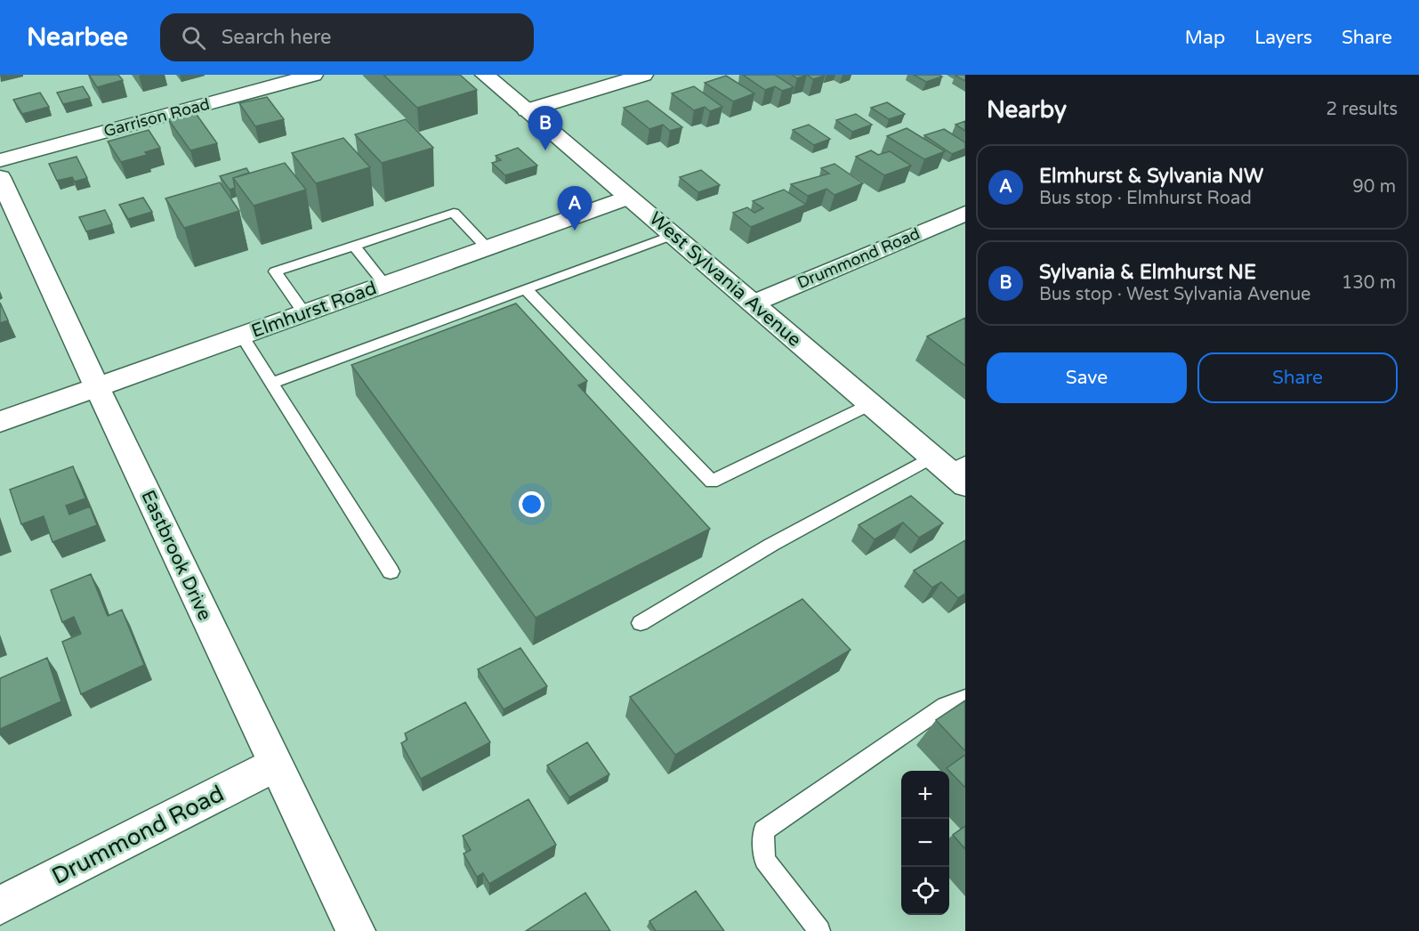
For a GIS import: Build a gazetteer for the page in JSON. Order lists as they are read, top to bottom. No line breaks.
{"streets":{"street":["Garrison Road","Drummond Road","West Sylvania Avenue","Elmhurst Road","Eastbrook Drive"]},"crossings":[["Drummond Road","West Sylvania Avenue"],["Drummond Road","Eastbrook Drive"],["West Sylvania Avenue","Elmhurst Road"],["Elmhurst Road","Eastbrook Drive"]],"page":{"header":"Nearbee","search":"Search here","nav":["Map","Layers","Share"],"heading":["Nearby","2 results"],"pins":["B","A"],"list":[{"mark":"A","name":"Elmhurst & Sylvania NW","note":"Bus stop · Elmhurst Road","value":"90 m"},{"mark":"B","name":"Sylvania & Elmhurst NE","note":"Bus stop · West Sylvania Avenue","value":"130 m"}],"buttons":["Save","Share"],"map_buttons":["+","−"]}}
